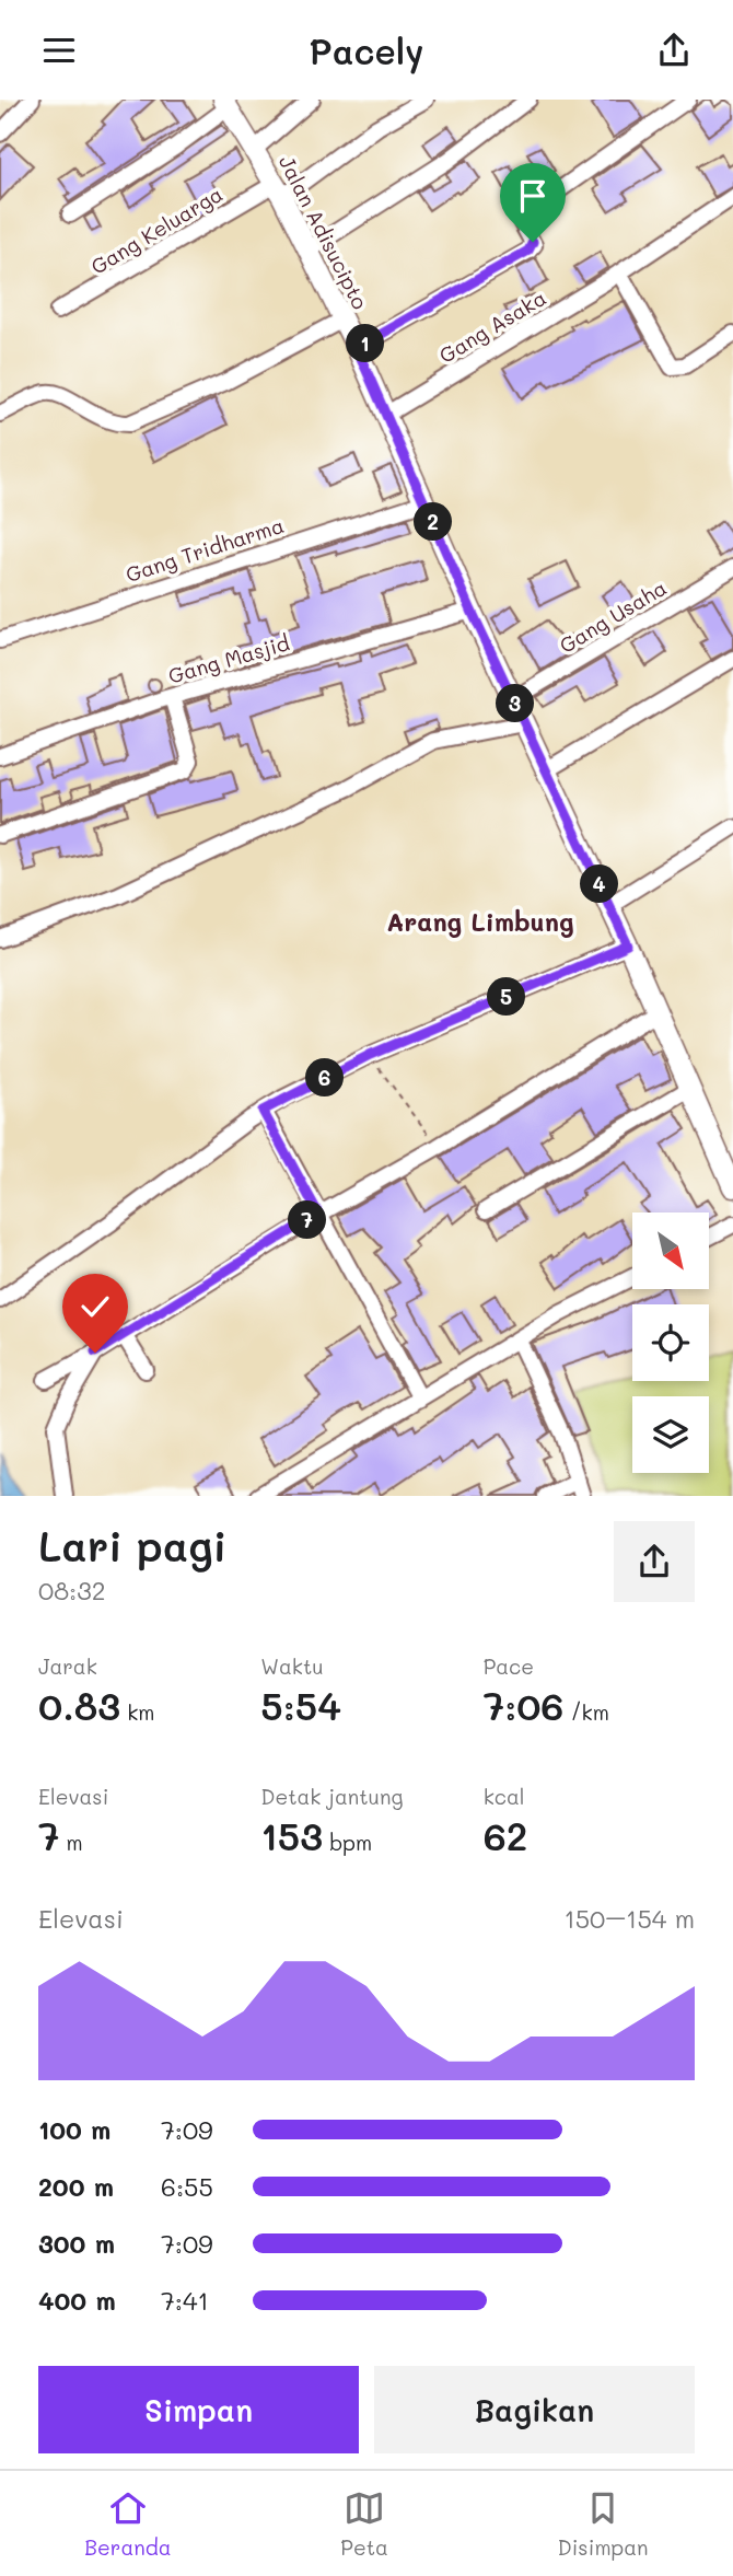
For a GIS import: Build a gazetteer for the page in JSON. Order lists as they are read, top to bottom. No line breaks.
{"streets":{"main road":["Jalan Adisucipto"],"street":["Gang Keluarga","Gang Asaka","Gang Tridharma","Gang Usaha","Gang Masjid"]},"crossings":[["Gang Keluarga","Jalan Adisucipto"],["Jalan Adisucipto","Gang Asaka"],["Jalan Adisucipto","Gang Tridharma"],["Jalan Adisucipto","Gang Usaha"],["Jalan Adisucipto","Gang Masjid"]],"districts":["Arang Limbung"],"north":"bottom right","page":{"header":"Pacely","pins":["1","2","3","4","5","6","7"],"heading":["Lari pagi","08:32"],"stats":[["Jarak","0.83 km"],["Waktu","5:54"],["Pace","7:06 /km"],["Elevasi","7 m"],["Detak jantung","153 bpm"],["kcal","62"]],"chart":["Elevasi","150–154 m"],"list":[{"name":"100 m","note":"7:09"},{"name":"200 m","note":"6:55"},{"name":"300 m","note":"7:09"},{"name":"400 m","note":"7:41"}],"buttons":["Simpan","Bagikan"],"tabs":["Beranda","Peta","Disimpan"]}}
